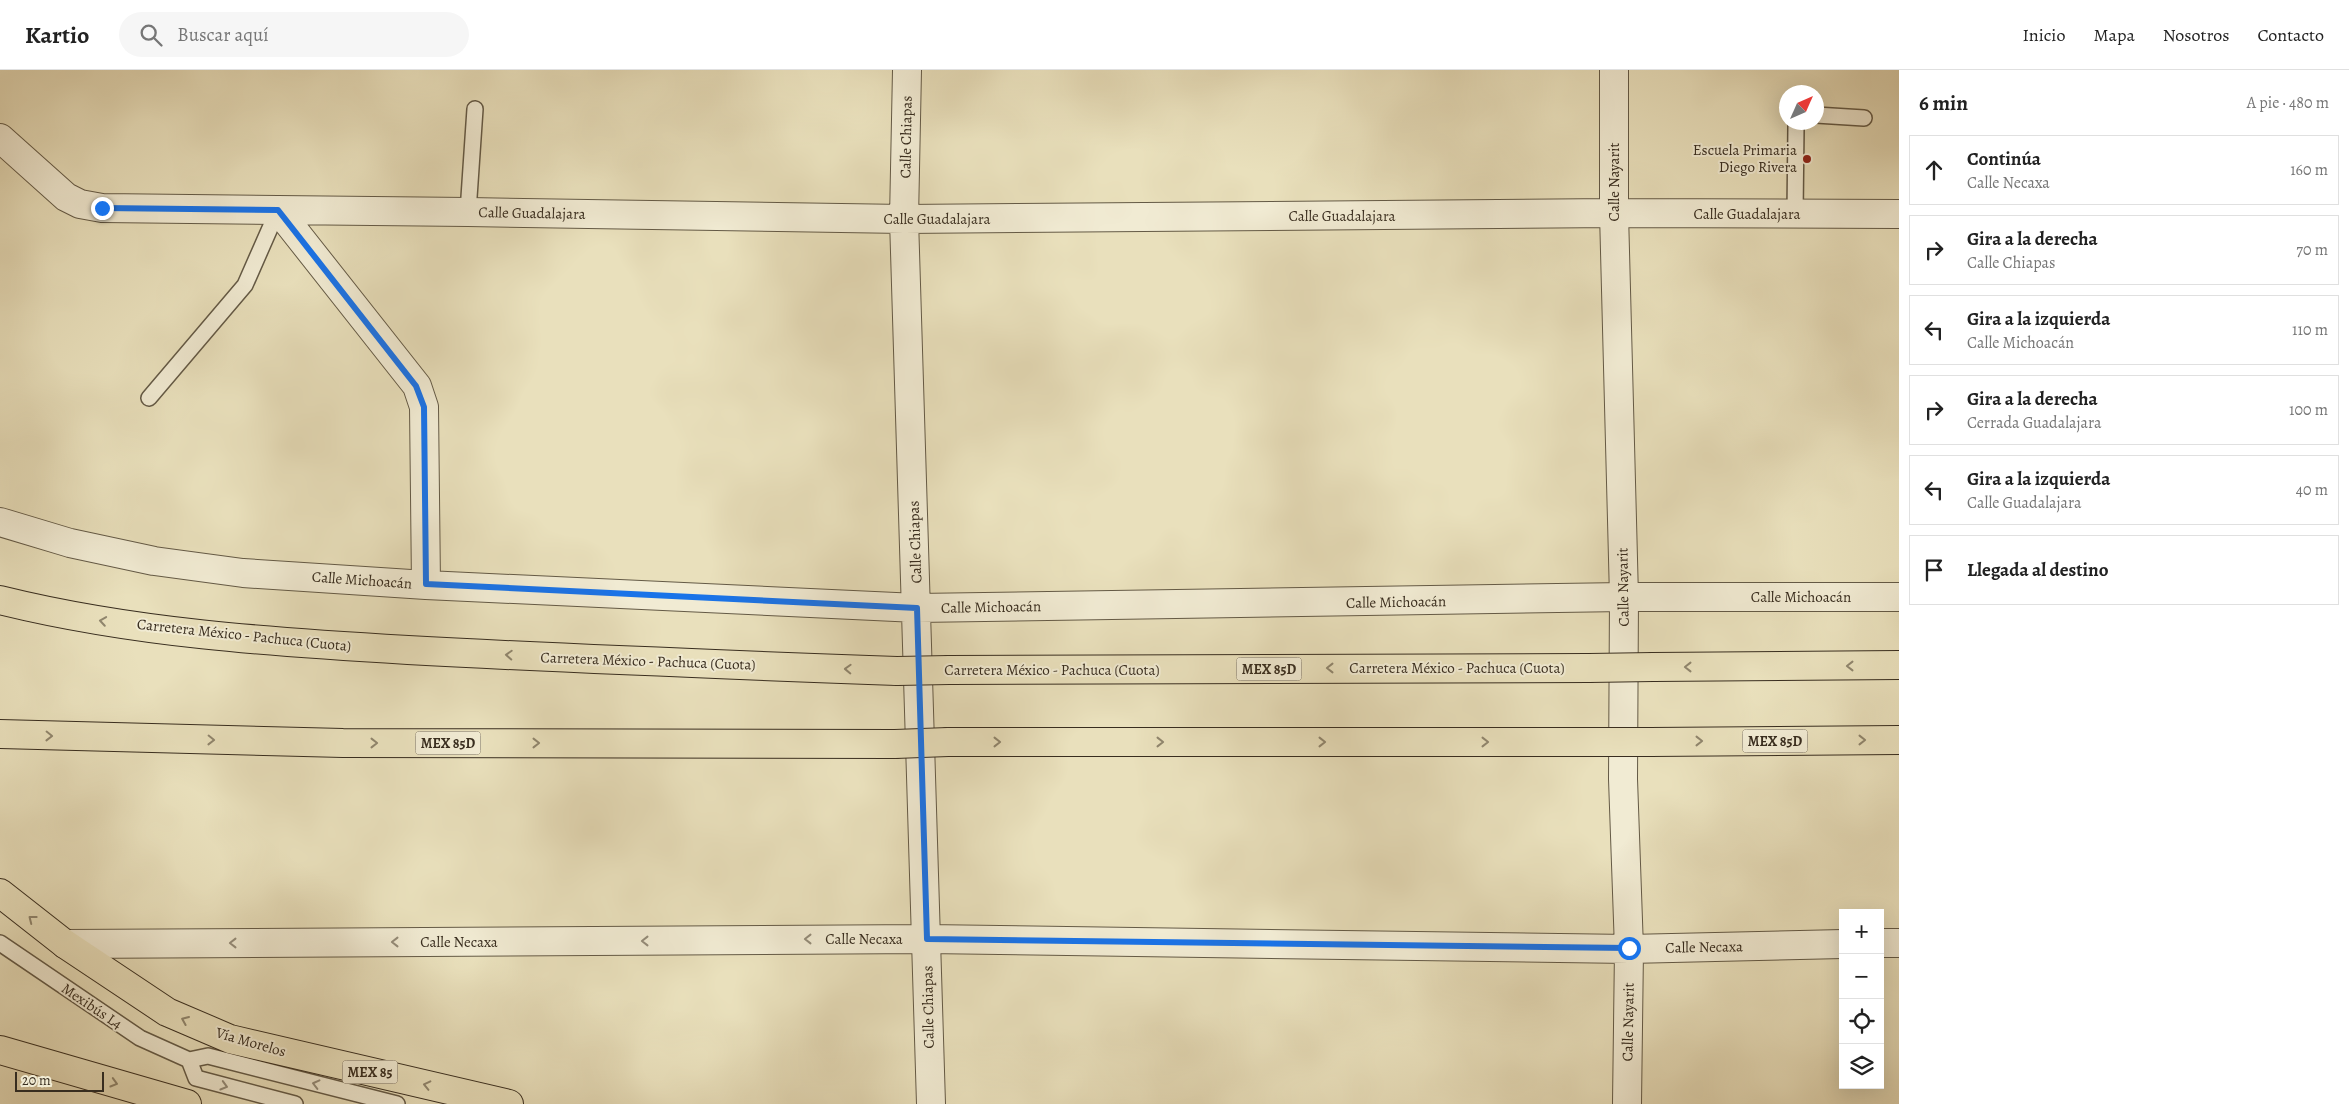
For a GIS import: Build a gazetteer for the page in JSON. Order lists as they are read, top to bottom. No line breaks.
{"streets":{"main road":["Carretera México - Pachuca (Cuota)","MEX 85D","Vía Morelos","MEX 85"],"street":["Calle Chiapas","Calle Nayarit","Calle Guadalajara","Calle Michoacán","Calle Necaxa"],"lane":["Mexibús L4"]},"crossings":[["Calle Chiapas","Calle Guadalajara"],["Calle Chiapas","Calle Michoacán"],["Calle Chiapas","Calle Necaxa"],["Calle Nayarit","Calle Guadalajara"],["Calle Nayarit","Calle Michoacán"],["Calle Nayarit","Calle Necaxa"],["Calle Necaxa","Vía Morelos"]],"one_way":["Calle Necaxa"],"places":["Escuela Primaria Diego Rivera"],"scale_bar":"20 m","north":"top right","page":{"header":"Kartio","search":"Buscar aquí","nav":["Inicio","Mapa","Nosotros","Contacto"],"heading":["6 min","A pie · 480 m"],"list":[["Continúa","Calle Necaxa","160 m"],["Gira a la derecha","Calle Chiapas","70 m"],["Gira a la izquierda","Calle Michoacán","110 m"],["Gira a la derecha","Cerrada Guadalajara","100 m"],["Gira a la izquierda","Calle Guadalajara","40 m"],"Llegada al destino"],"map_buttons":["+","−"],"scale":"20 m"}}
